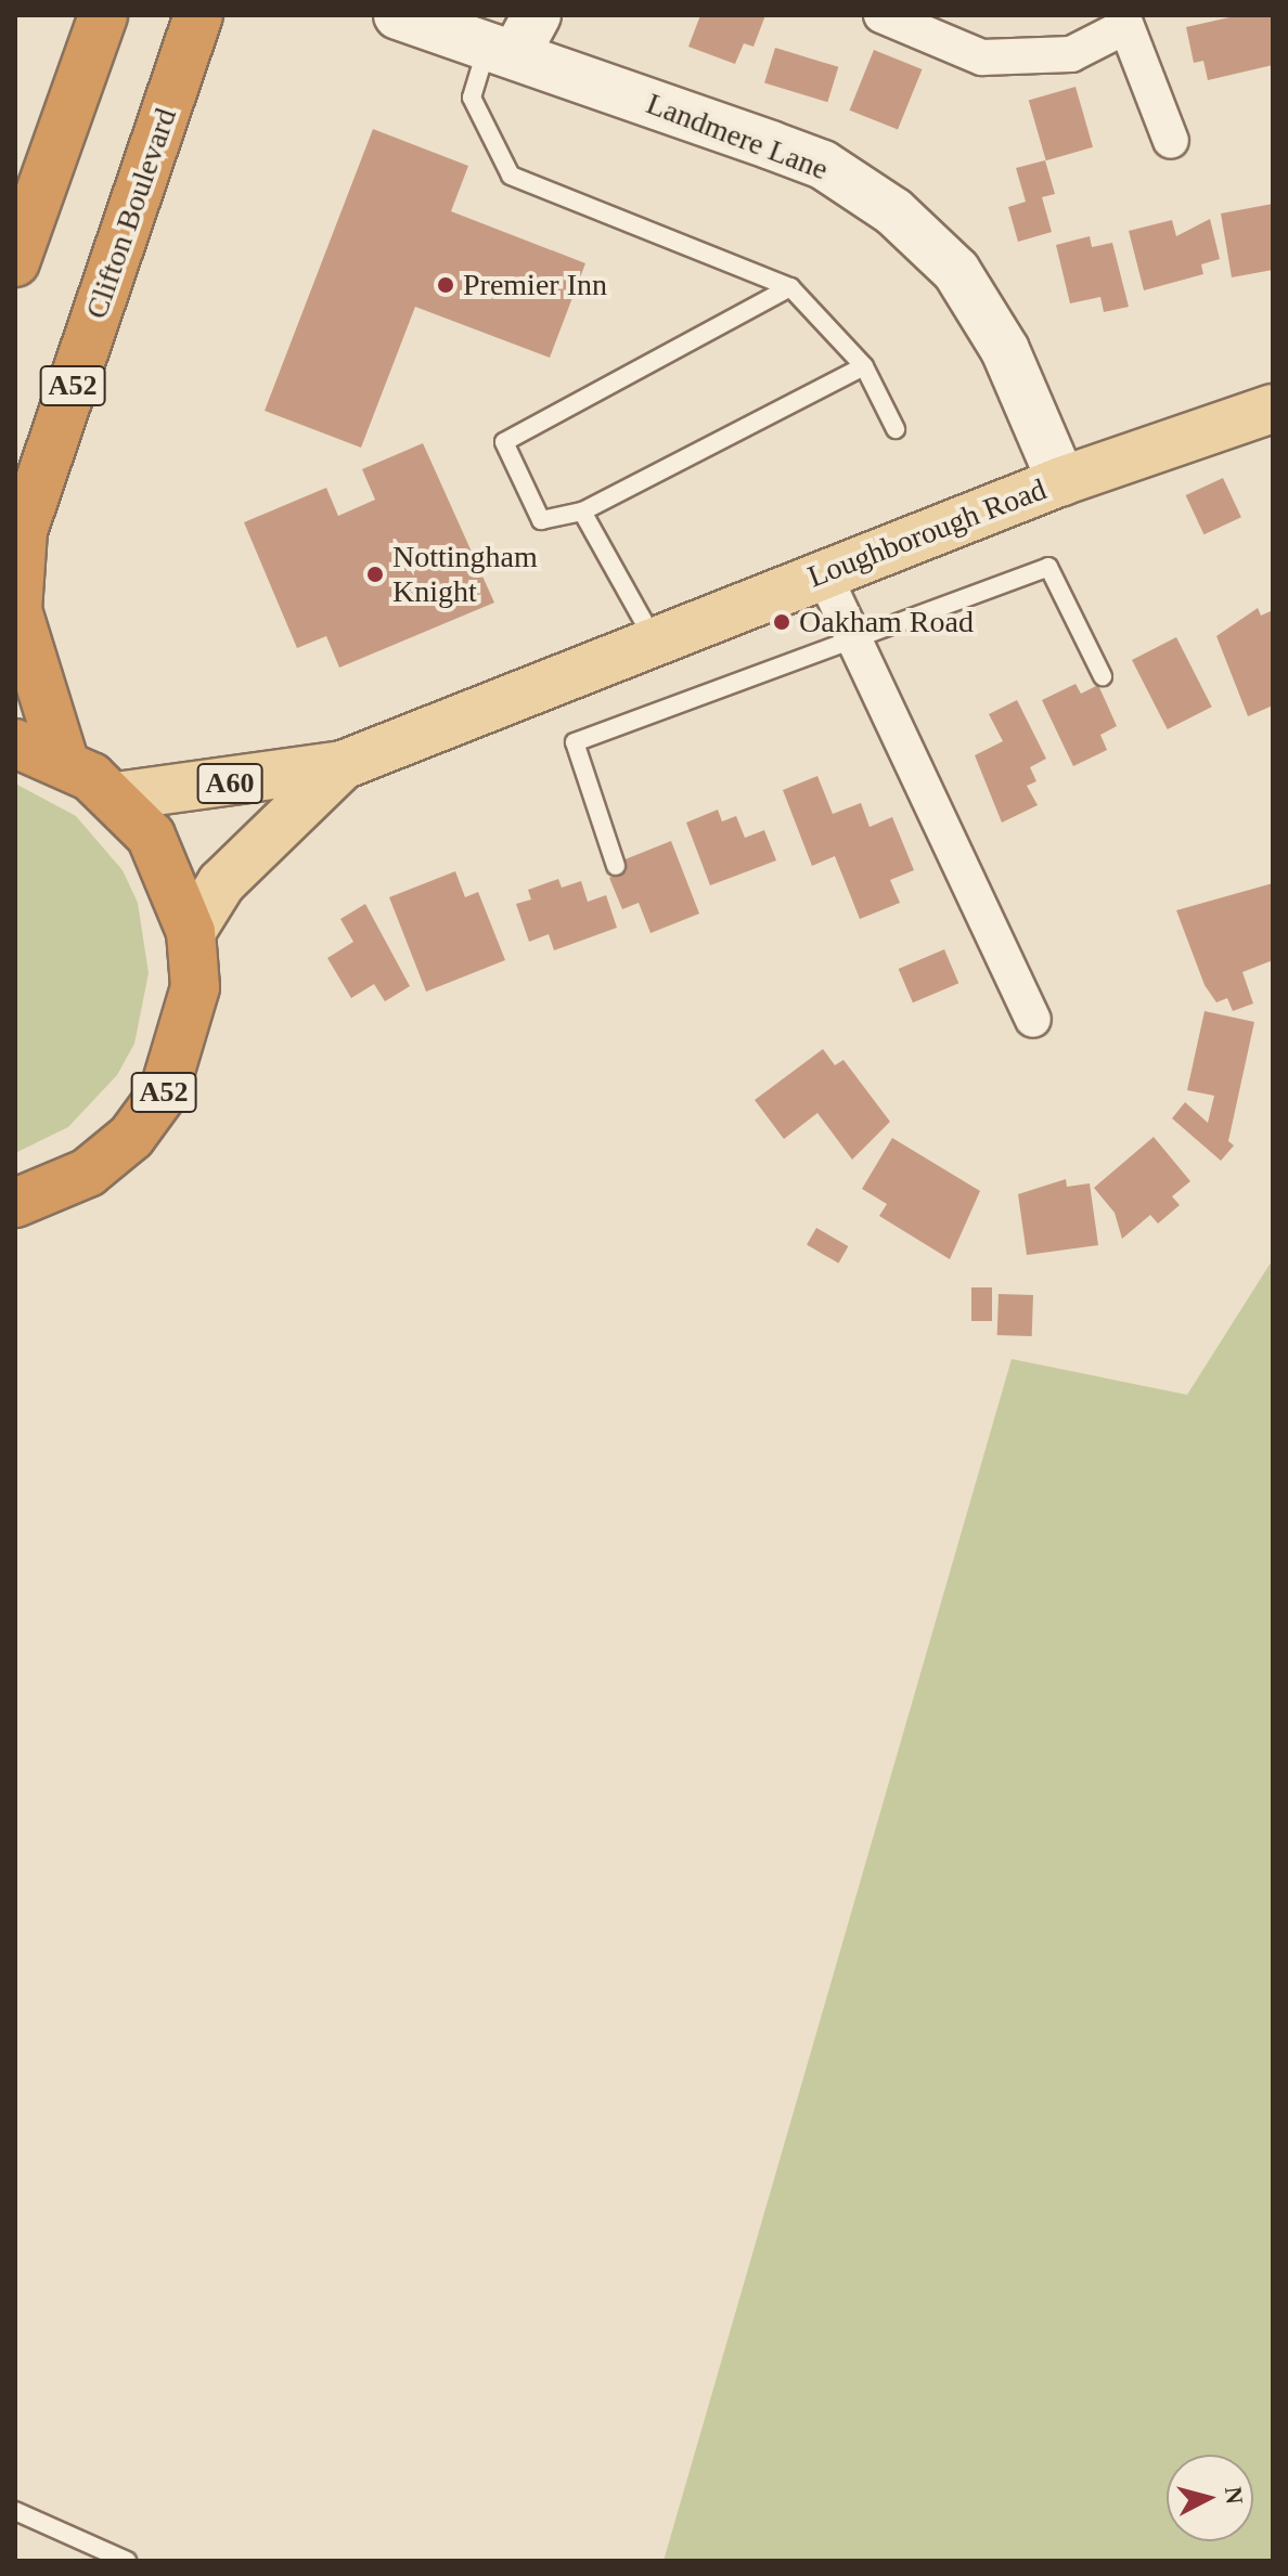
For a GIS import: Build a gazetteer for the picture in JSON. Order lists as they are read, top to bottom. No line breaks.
{"streets":{"highway":["Clifton Boulevard","A52"],"main road":["Loughborough Road","A60"],"street":["Landmere Lane"]},"crossings":[["Landmere Lane","Loughborough Road"],["Clifton Boulevard","A52"],["A52","Loughborough Road"]],"places":["Premier Inn","Nottingham Knight","Oakham Road"],"north":"right"}
